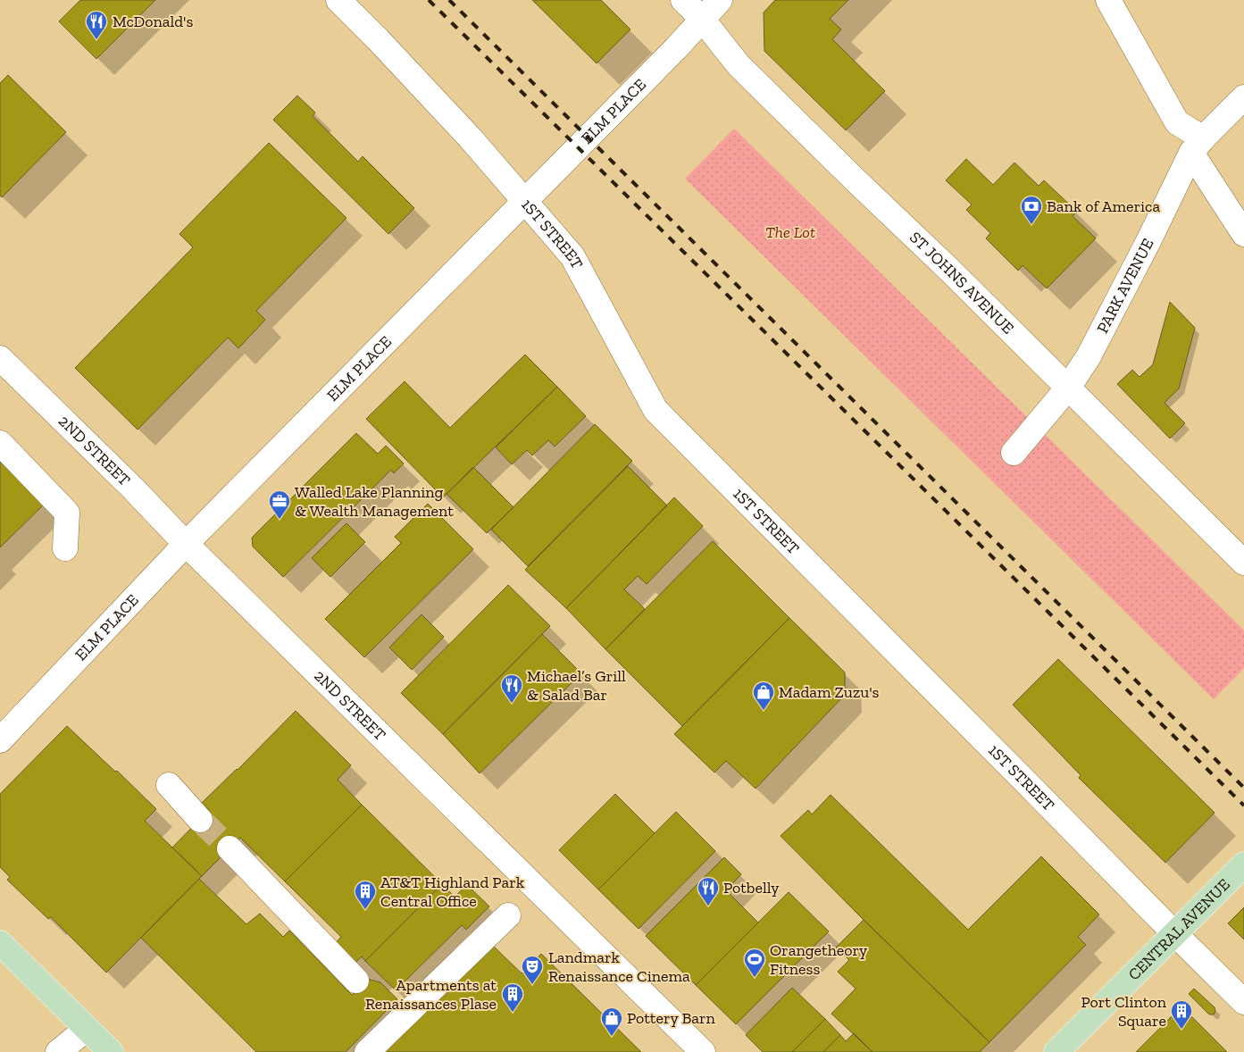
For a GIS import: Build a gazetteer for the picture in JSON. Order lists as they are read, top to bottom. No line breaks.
{"streets":{"main road":["CENTRAL AVENUE"],"street":["ELM PLACE","1ST STREET","ST JOHNS AVENUE","PARK AVENUE","2ND STREET"]},"crossings":[["ELM PLACE","1ST STREET"],["ELM PLACE","ST JOHNS AVENUE"],["ELM PLACE","2ND STREET"],["1ST STREET","CENTRAL AVENUE"],["ST JOHNS AVENUE","PARK AVENUE"]],"parks":["The Lot"],"places":{"restaurant":["McDonald's","Michael’s Grill & Salad Bar","Potbelly"],"bank":["Bank of America"],"office":["Walled Lake Planning & Wealth Management"],"shop":["Madam Zuzu's","Pottery Barn"],"building":["AT&T Highland Park Central Office","Apartments at Renaissances Plase","Port Clinton Square"],"sports":["Orangetheory Fitness"],"theatre":["Landmark Renaissance Cinema"]}}
